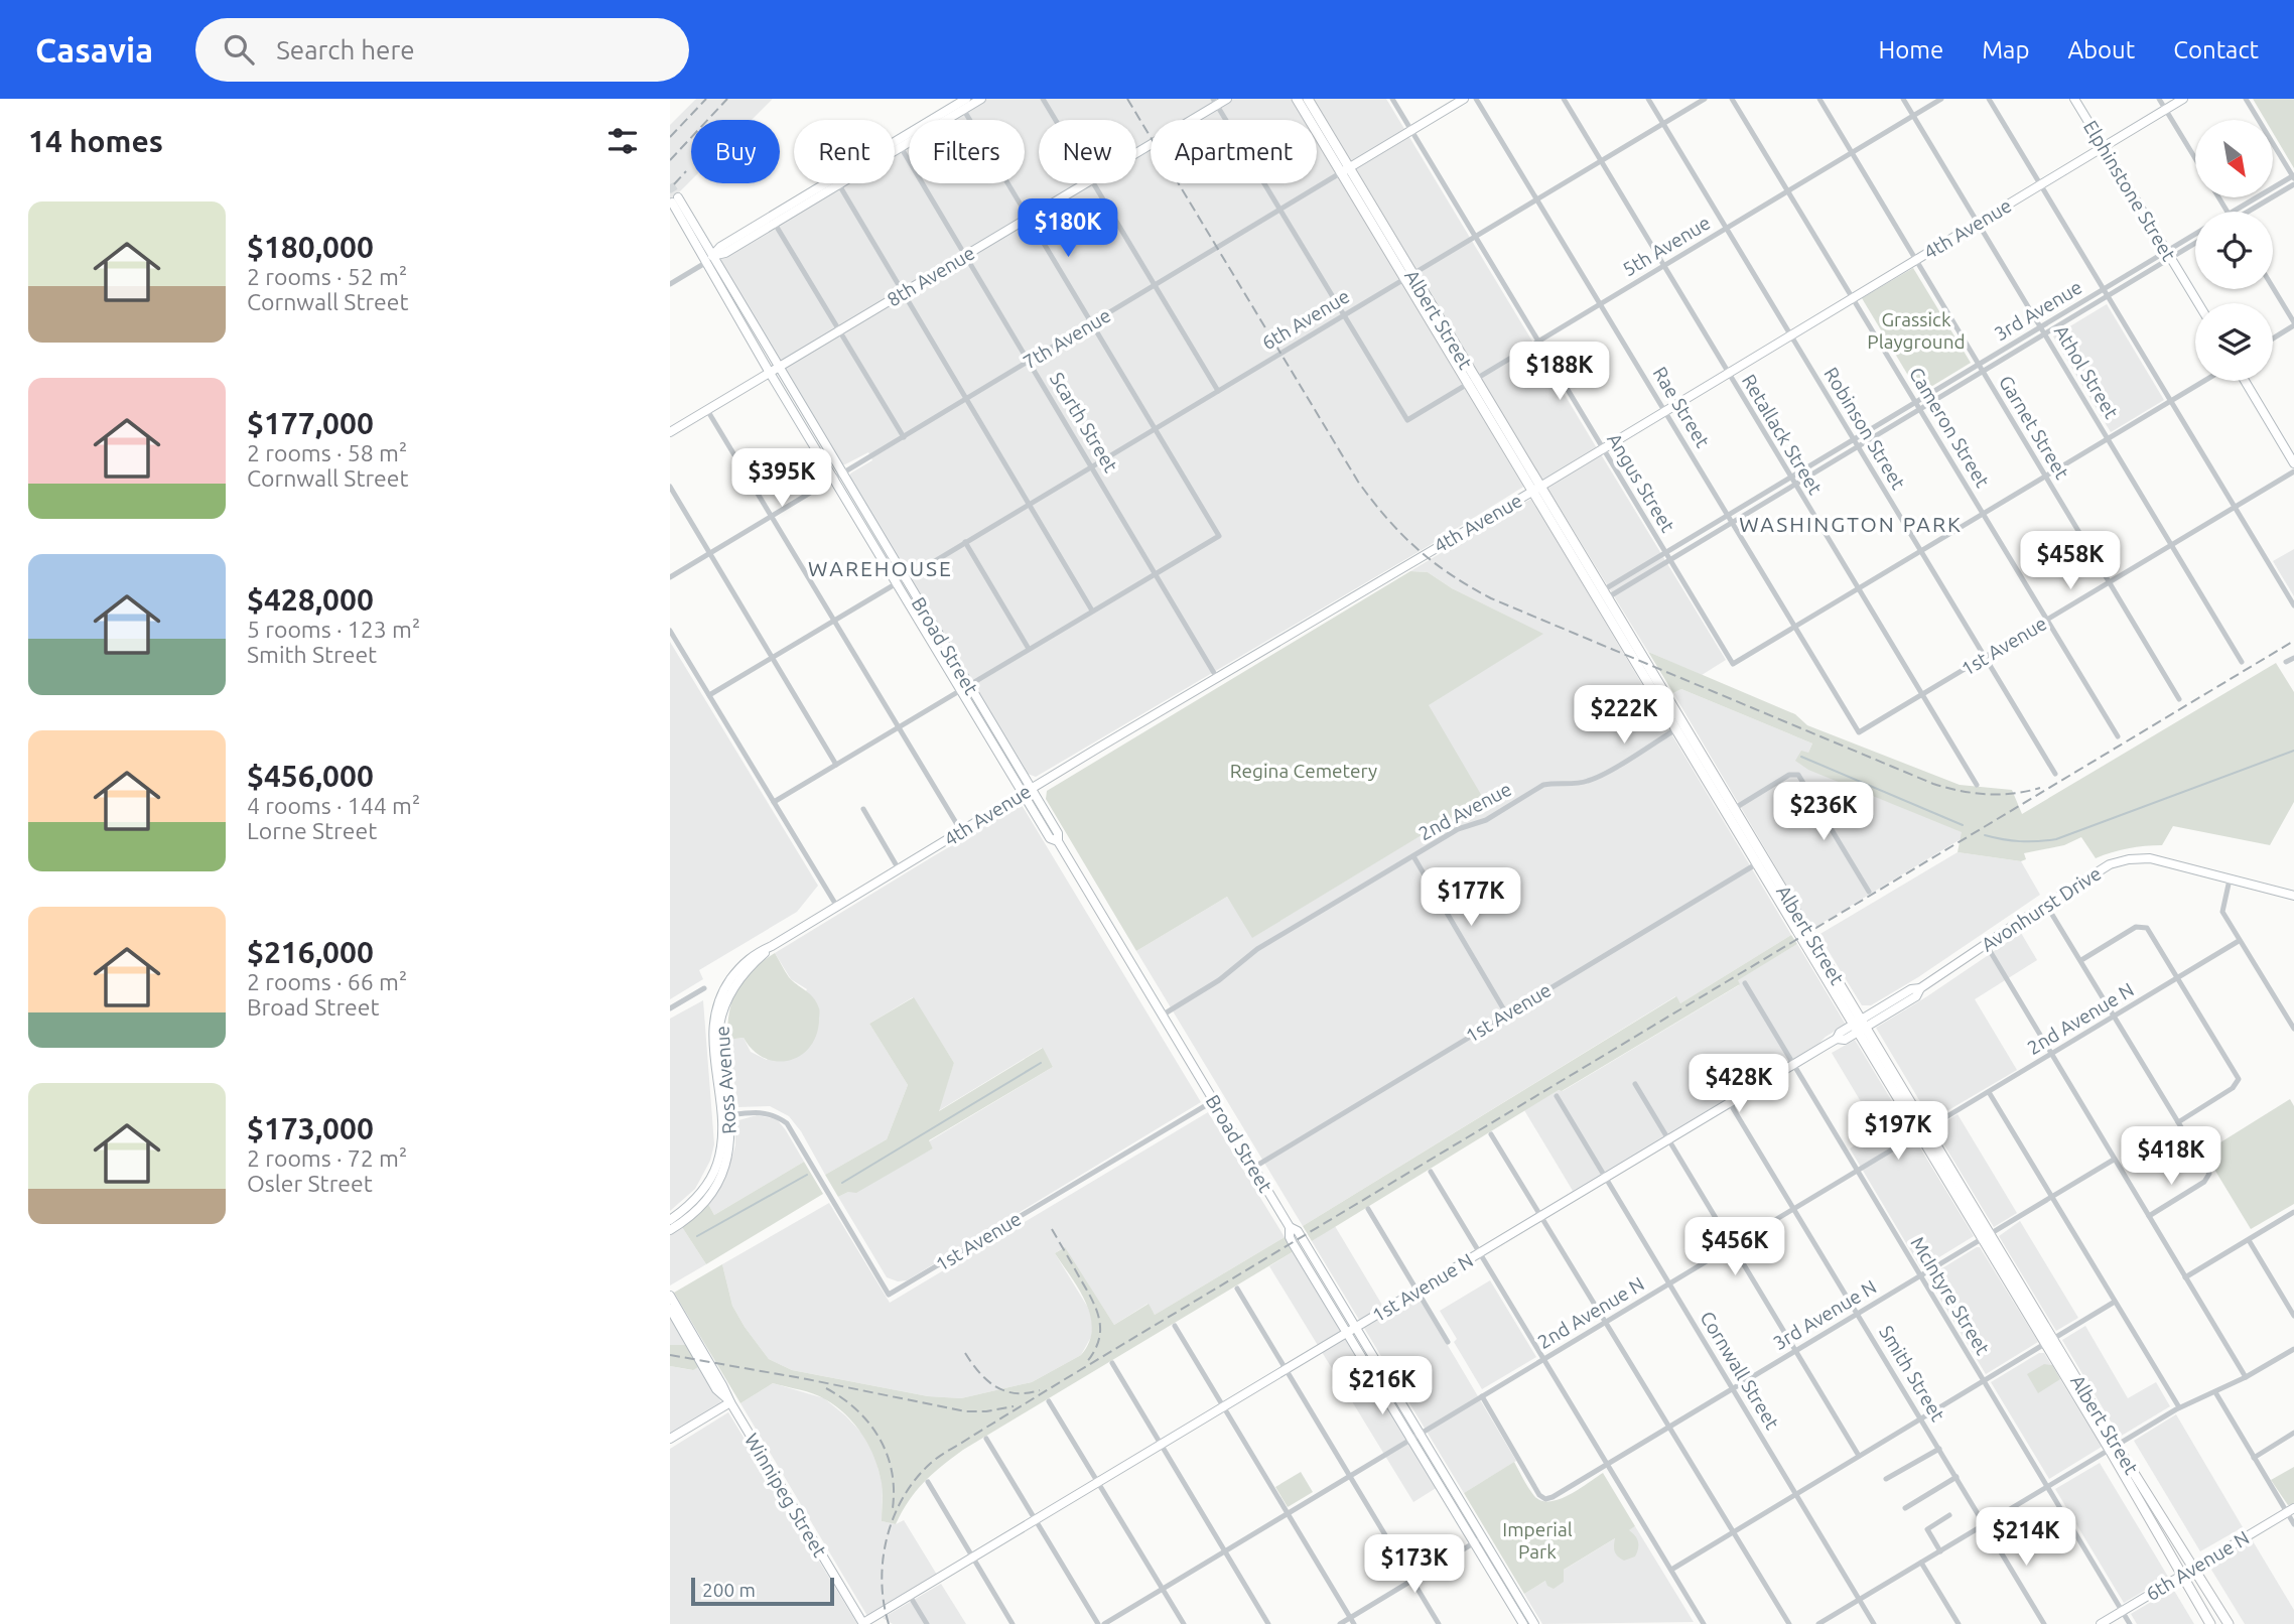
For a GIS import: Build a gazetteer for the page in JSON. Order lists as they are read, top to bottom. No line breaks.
{"streets":{"main road":["Elphinstone Street","4th Avenue","8th Avenue","Albert Street","7th Avenue","Broad Street","Avonhurst Drive","Ross Avenue","1st Avenue N","Winnipeg Street","6th Avenue N"],"street":["5th Avenue","3rd Avenue","6th Avenue","Athol Street","Rae Street","Scarth Street","Cameron Street","Garnet Street","Robinson Street","Retallack Street","Angus Street","1st Avenue","2nd Avenue","2nd Avenue N","McIntyre Street","3rd Avenue N","Cornwall Street","Smith Street"]},"crossings":[["Elphinstone Street","4th Avenue"],["Elphinstone Street","3rd Avenue"],["4th Avenue","Albert Street"],["4th Avenue","Athol Street"],["4th Avenue","Rae Street"],["4th Avenue","Scarth Street"],["4th Avenue","Cameron Street"],["4th Avenue","Garnet Street"],["4th Avenue","Robinson Street"],["4th Avenue","Retallack Street"],["4th Avenue","Angus Street"],["4th Avenue","Broad Street"],["4th Avenue","Ross Avenue"],["5th Avenue","6th Avenue"],["5th Avenue","Albert Street"],["5th Avenue","Athol Street"],["5th Avenue","Rae Street"],["5th Avenue","Cameron Street"],["5th Avenue","Garnet Street"],["5th Avenue","Robinson Street"],["5th Avenue","Retallack Street"],["5th Avenue","Angus Street"],["8th Avenue","Scarth Street"],["8th Avenue","Broad Street"],["3rd Avenue","Albert Street"],["3rd Avenue","Athol Street"],["3rd Avenue","Rae Street"],["3rd Avenue","Cameron Street"],["3rd Avenue","Garnet Street"],["3rd Avenue","Robinson Street"],["3rd Avenue","Retallack Street"],["3rd Avenue","Angus Street"],["6th Avenue","Albert Street"],["6th Avenue","Rae Street"],["6th Avenue","Scarth Street"],["6th Avenue","Robinson Street"],["6th Avenue","Retallack Street"],["6th Avenue","Angus Street"],["6th Avenue","Broad Street"],["Albert Street","7th Avenue"],["Albert Street","1st Avenue"],["Albert Street","2nd Avenue"],["Albert Street","Avonhurst Drive"],["Albert Street","2nd Avenue N"],["Albert Street","1st Avenue N"],["Albert Street","3rd Avenue N"],["Albert Street","6th Avenue N"],["7th Avenue","Scarth Street"],["7th Avenue","Angus Street"],["7th Avenue","Broad Street"],["Athol Street","1st Avenue"],["Rae Street","Angus Street"],["Rae Street","1st Avenue"],["Cameron Street","1st Avenue"],["Garnet Street","1st Avenue"],["Robinson Street","1st Avenue"],["Retallack Street","1st Avenue"],["Broad Street","1st Avenue"],["Broad Street","2nd Avenue"],["Broad Street","2nd Avenue N"],["Broad Street","1st Avenue N"],["1st Avenue","Ross Avenue"],["Avonhurst Drive","1st Avenue N"],["2nd Avenue N","McIntyre Street"],["2nd Avenue N","3rd Avenue N"],["2nd Avenue N","Cornwall Street"],["2nd Avenue N","Smith Street"],["1st Avenue N","McIntyre Street"],["1st Avenue N","Cornwall Street"],["1st Avenue N","Smith Street"],["1st Avenue N","Winnipeg Street"],["McIntyre Street","3rd Avenue N"],["McIntyre Street","6th Avenue N"],["3rd Avenue N","Cornwall Street"],["3rd Avenue N","Smith Street"]],"districts":["WASHINGTON PARK","WAREHOUSE"],"parks":["Grassick Playground","Regina Cemetery","Imperial Park"],"scale_bar":"200 m","north":"bottom right","page":{"header":"Casavia","search":"Search here","nav":["Home","Map","About","Contact"],"heading":"14 homes","chip":["Buy","Rent","Filters","New","Apartment"],"list":[{"name":"$180,000","note":"2 rooms · 52 m² · Cornwall Street"},{"name":"$177,000","note":"2 rooms · 58 m² · Cornwall Street"},{"name":"$428,000","note":"5 rooms · 123 m² · Smith Street"},{"name":"$456,000","note":"4 rooms · 144 m² · Lorne Street"},{"name":"$216,000","note":"2 rooms · 66 m² · Broad Street"},{"name":"$173,000","note":"2 rooms · 72 m² · Osler Street"}],"price":["$180K","$188K","$395K","$458K","$222K","$236K","$177K","$428K","$197K","$418K","$456K","$216K","$214K","$173K"],"scale":"200 m"}}
